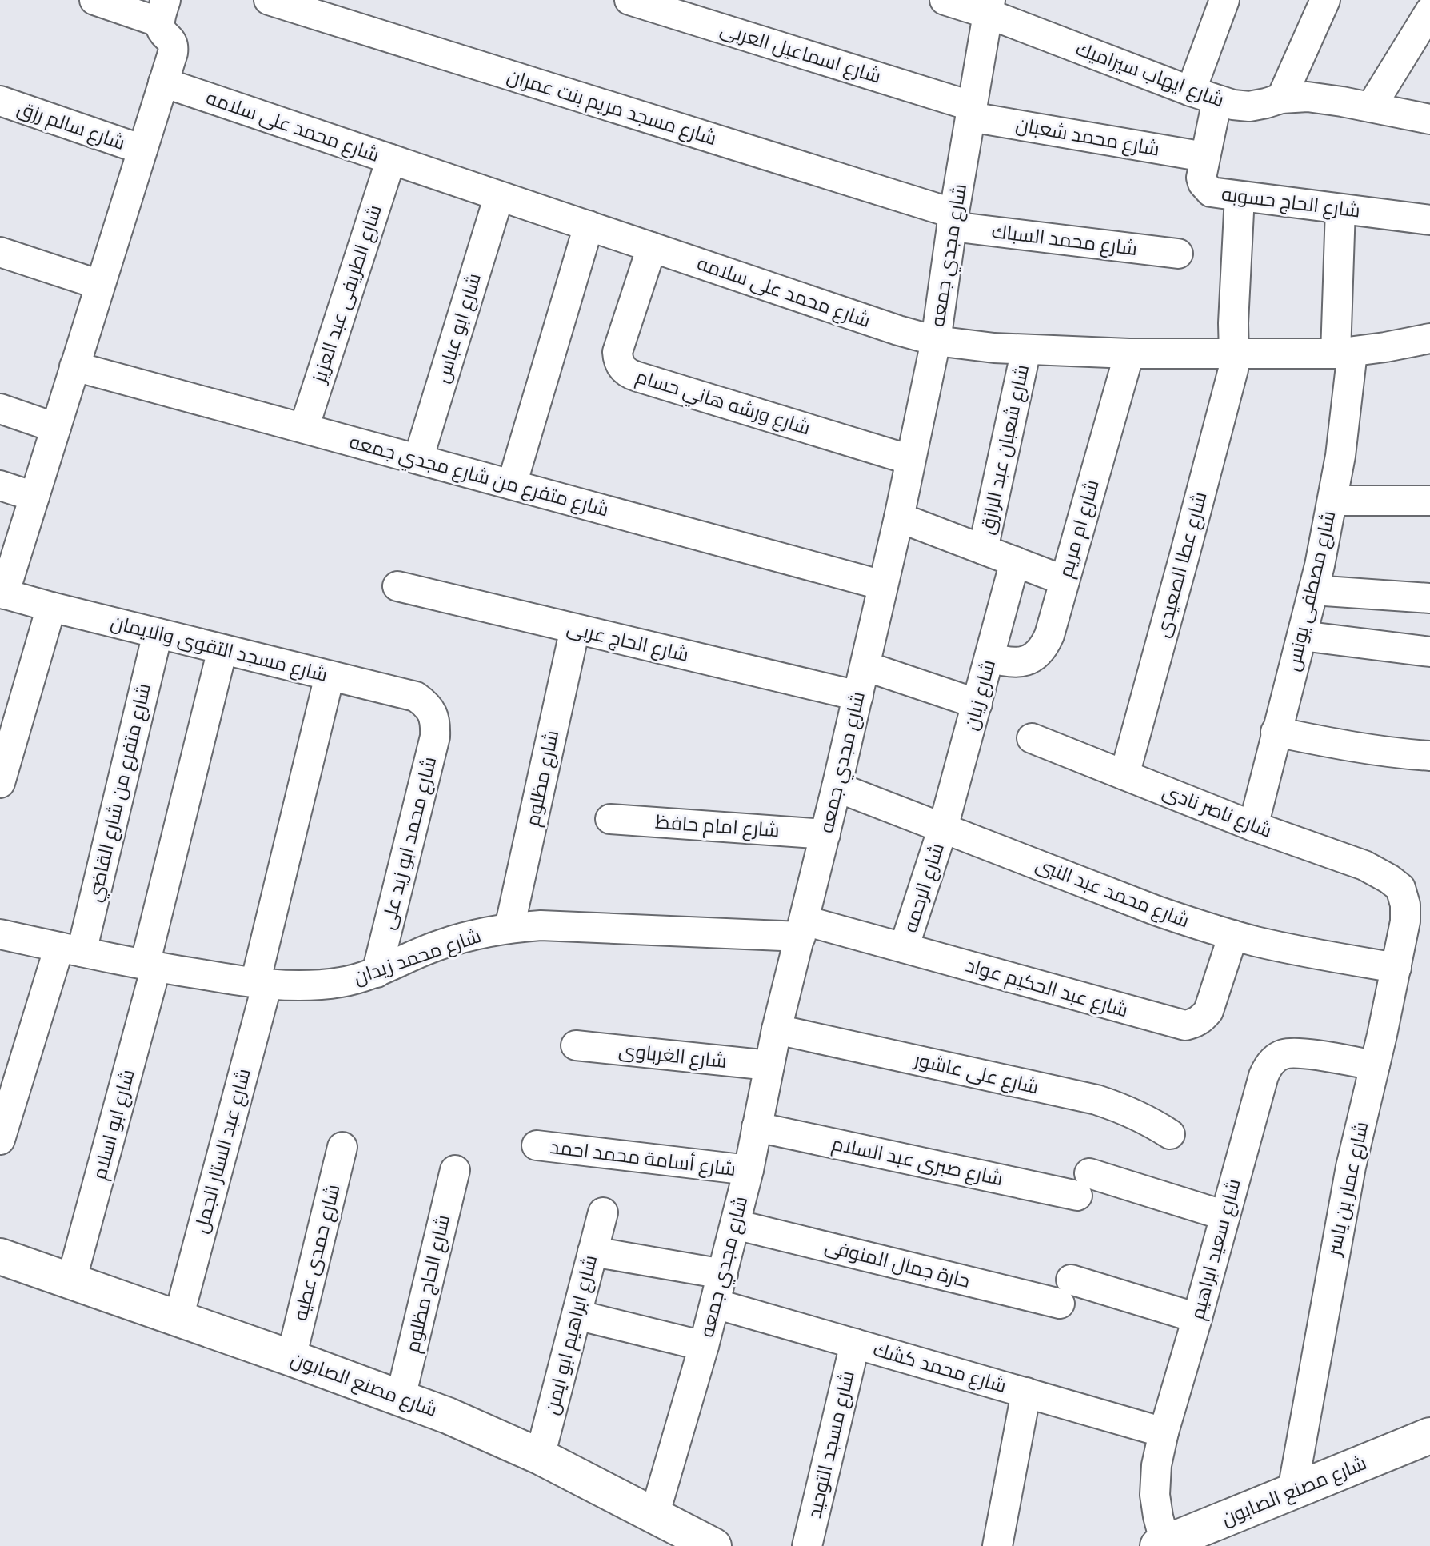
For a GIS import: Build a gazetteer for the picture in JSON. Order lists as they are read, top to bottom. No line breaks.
{"streets":{"street":["شارع اسماعيل العربى","شارع ايهاب سيراميك","شارع مسجد مريم بنت عمران","شارع سالم رزق","شارع محمد على سلامه","شارع محمد شعبان","شارع الحاج حسوبه","شارع محمد السباك","شارع مجدي جمعه","شارع الطريفى عبد العزيز","شارع ابو عباس","شارع ورشه هاني حسام","شارع شعبان عبد الرازق","شارع متفرع من شارع مجدي جمعه","شارع ام مريم","شارع عطا الصعيدى","شارع مصطفى يونس","شارع الحاج عربى","شارع مسجد التقوى والايمان","شارع زيان","شارع مظلوم","شارع متفرع من شارع القاضي","شارع ناصر نادى","شارع امام حافظ","شارع محمد ابو زيد على","شارع الرحمه","شارع محمد عبد النبى","شارع محمد زيدان","شارع عبد الحكيم عواد","شارع الغرباوى","شارع على عاشور","شارع ابو اسلام","شارع عبد الستار الجمل","شارع أسامة محمد احمد","شارع صبرى عبد السلام","شارع عمار بن ياسر","شارع سعيد ابراهيم","شارع حمدى عطيه","حارة جمال المنوفى","شارع الحاج مظلوم","شارع ابراهيم ابو ايمن","شارع محمد كشك","شارع مصنع الصابون","شارع مسجد التوحيد"]},"crossings":[["شارع اسماعيل العربى","شارع محمد شعبان"],["شارع اسماعيل العربى","شارع مجدي جمعه"],["شارع ايهاب سيراميك","شارع الحاج حسوبه"],["شارع ايهاب سيراميك","شارع مجدي جمعه"],["شارع مسجد مريم بنت عمران","شارع محمد السباك"],["شارع مسجد مريم بنت عمران","شارع مجدي جمعه"],["شارع محمد على سلامه","شارع مجدي جمعه"],["شارع محمد على سلامه","شارع الطريفى عبد العزيز"],["شارع محمد على سلامه","شارع ابو عباس"],["شارع محمد على سلامه","شارع ورشه هاني حسام"],["شارع محمد على سلامه","شارع شعبان عبد الرازق"],["شارع محمد على سلامه","شارع ام مريم"],["شارع محمد على سلامه","شارع عطا الصعيدى"],["شارع محمد على سلامه","شارع مصطفى يونس"],["شارع محمد شعبان","شارع الحاج حسوبه"],["شارع محمد شعبان","شارع مجدي جمعه"],["شارع الحاج حسوبه","شارع عطا الصعيدى"],["شارع الحاج حسوبه","شارع مصطفى يونس"],["شارع محمد السباك","شارع مجدي جمعه"],["شارع مجدي جمعه","شارع ورشه هاني حسام"],["شارع مجدي جمعه","شارع متفرع من شارع مجدي جمعه"],["شارع مجدي جمعه","شارع الحاج عربى"],["شارع مجدي جمعه","شارع امام حافظ"],["شارع مجدي جمعه","شارع محمد عبد النبى"],["شارع مجدي جمعه","شارع محمد زيدان"],["شارع مجدي جمعه","شارع عبد الحكيم عواد"],["شارع مجدي جمعه","شارع الغرباوى"],["شارع مجدي جمعه","شارع على عاشور"],["شارع مجدي جمعه","شارع أسامة محمد احمد"],["شارع مجدي جمعه","شارع صبرى عبد السلام"],["شارع مجدي جمعه","حارة جمال المنوفى"],["شارع مجدي جمعه","شارع محمد كشك"],["شارع مجدي جمعه","شارع مصنع الصابون"],["شارع الطريفى عبد العزيز","شارع متفرع من شارع مجدي جمعه"],["شارع ابو عباس","شارع متفرع من شارع مجدي جمعه"],["شارع ام مريم","شارع زيان"],["شارع عطا الصعيدى","شارع ناصر نادى"],["شارع مصطفى يونس","شارع ناصر نادى"],["شارع الحاج عربى","شارع مظلوم"],["شارع مسجد التقوى والايمان","شارع متفرع من شارع القاضي"],["شارع مسجد التقوى والايمان","شارع محمد ابو زيد على"],["شارع مسجد التقوى والايمان","شارع ابو اسلام"],["شارع مسجد التقوى والايمان","شارع عبد الستار الجمل"],["شارع زيان","شارع الرحمه"],["شارع زيان","شارع محمد عبد النبى"],["شارع مظلوم","شارع محمد زيدان"],["شارع متفرع من شارع القاضي","شارع محمد زيدان"],["شارع ناصر نادى","شارع عمار بن ياسر"],["شارع محمد ابو زيد على","شارع محمد زيدان"],["شارع الرحمه","شارع محمد عبد النبى"],["شارع الرحمه","شارع عبد الحكيم عواد"],["شارع محمد عبد النبى","شارع عبد الحكيم عواد"],["شارع محمد عبد النبى","شارع عمار بن ياسر"],["شارع محمد زيدان","شارع عبد الحكيم عواد"],["شارع محمد زيدان","شارع ابو اسلام"],["شارع محمد زيدان","شارع عبد الستار الجمل"],["شارع ابو اسلام","شارع مصنع الصابون"],["شارع عبد الستار الجمل","شارع مصنع الصابون"],["شارع صبرى عبد السلام","شارع سعيد ابراهيم"],["شارع عمار بن ياسر","شارع سعيد ابراهيم"],["شارع عمار بن ياسر","شارع مصنع الصابون"],["شارع سعيد ابراهيم","حارة جمال المنوفى"],["شارع سعيد ابراهيم","شارع محمد كشك"],["شارع سعيد ابراهيم","شارع مصنع الصابون"],["شارع حمدى عطيه","شارع مصنع الصابون"],["شارع الحاج مظلوم","شارع مصنع الصابون"],["شارع ابراهيم ابو ايمن","شارع مصنع الصابون"],["شارع محمد كشك","شارع مسجد التوحيد"]]}
